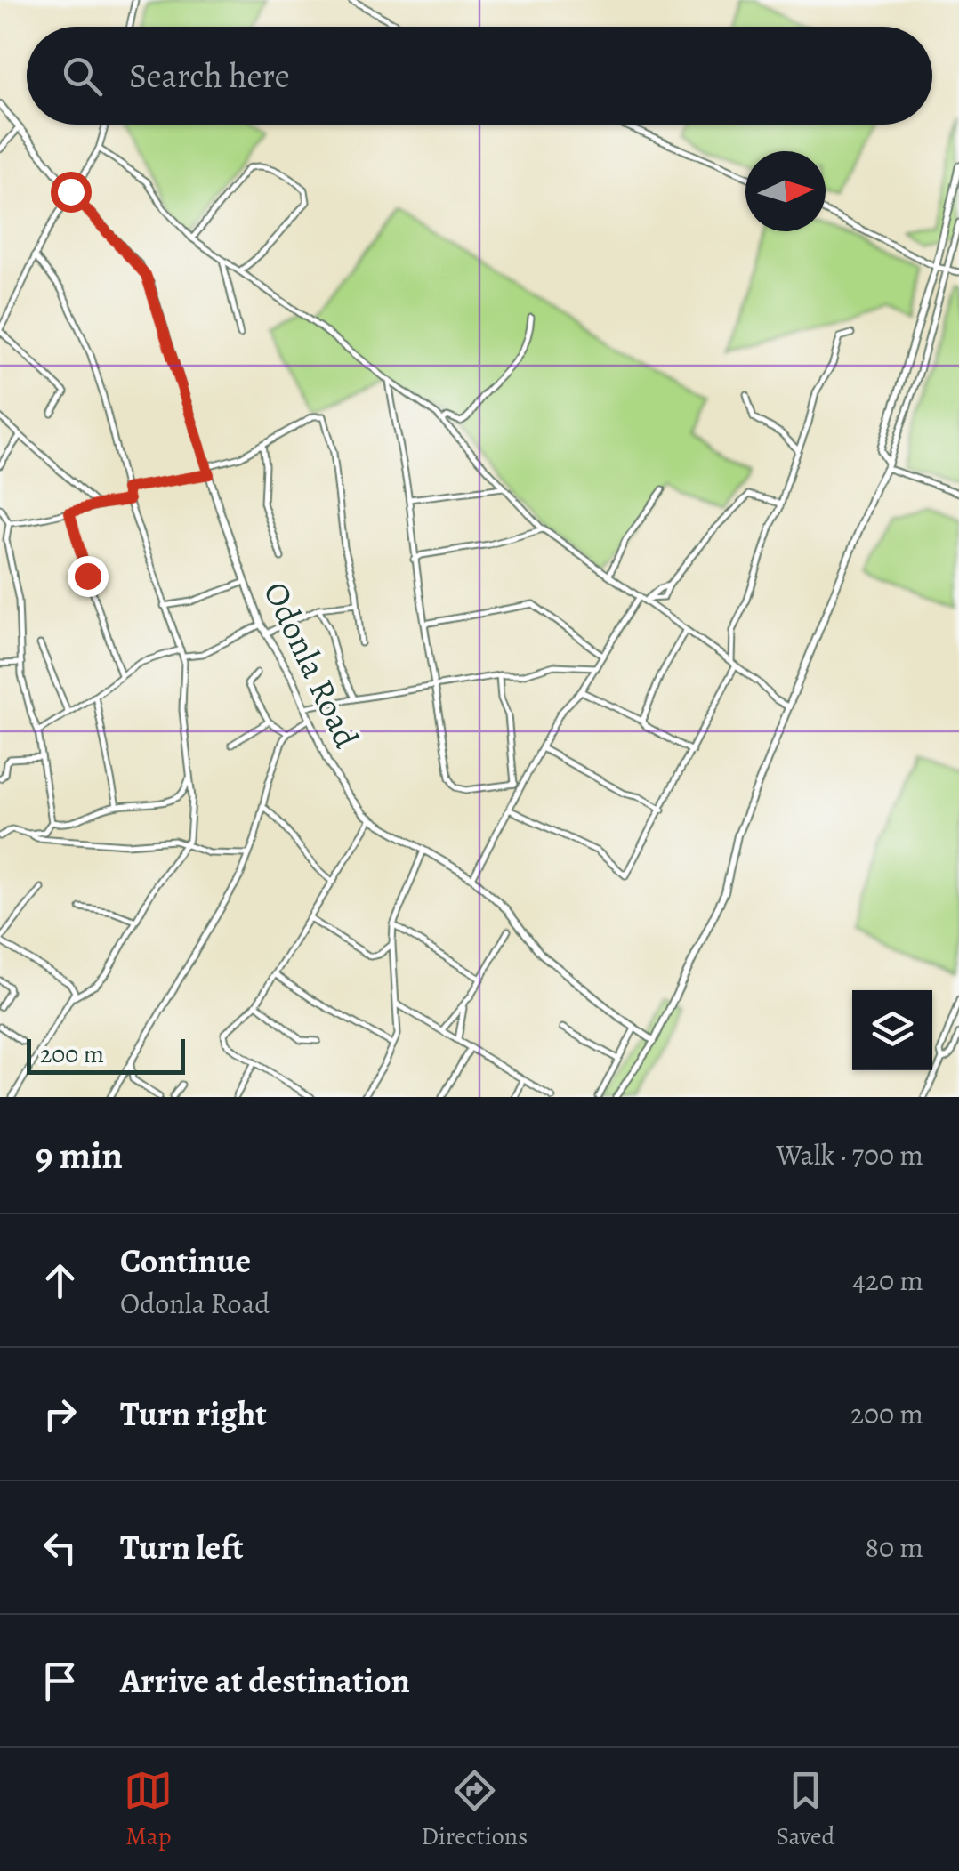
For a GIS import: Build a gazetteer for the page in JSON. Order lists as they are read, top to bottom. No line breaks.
{"streets":{"street":["Odonla Road"]},"scale_bar":"200 m","north":"right","page":{"search":"Search here","scale":"200 m","heading":["9 min","Walk · 700 m"],"list":[["Continue","Odonla Road","420 m"],["Turn right","200 m"],["Turn left","80 m"],"Arrive at destination"],"nav":["Map","Directions","Saved"]}}
